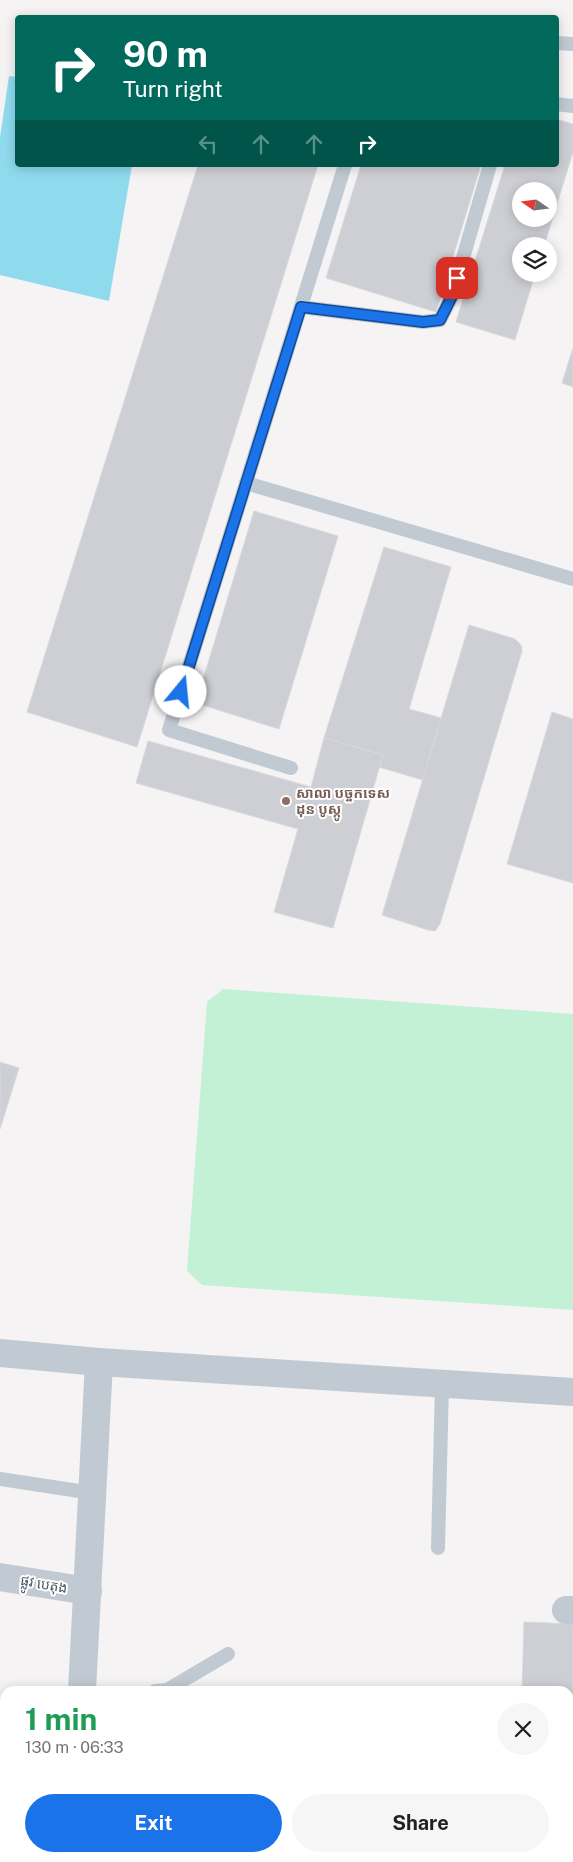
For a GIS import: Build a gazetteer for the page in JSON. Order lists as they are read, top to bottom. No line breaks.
{"streets":{"street":["ផ្លូវ បេតុង"]},"places":["សាលា បច្ចកទេស ដុន បូស្កូ"],"north":"left","page":{"turn":["90 m","Turn right"],"heading":["1 min","130 m · 06:33"],"buttons":["Exit","Share"]}}
